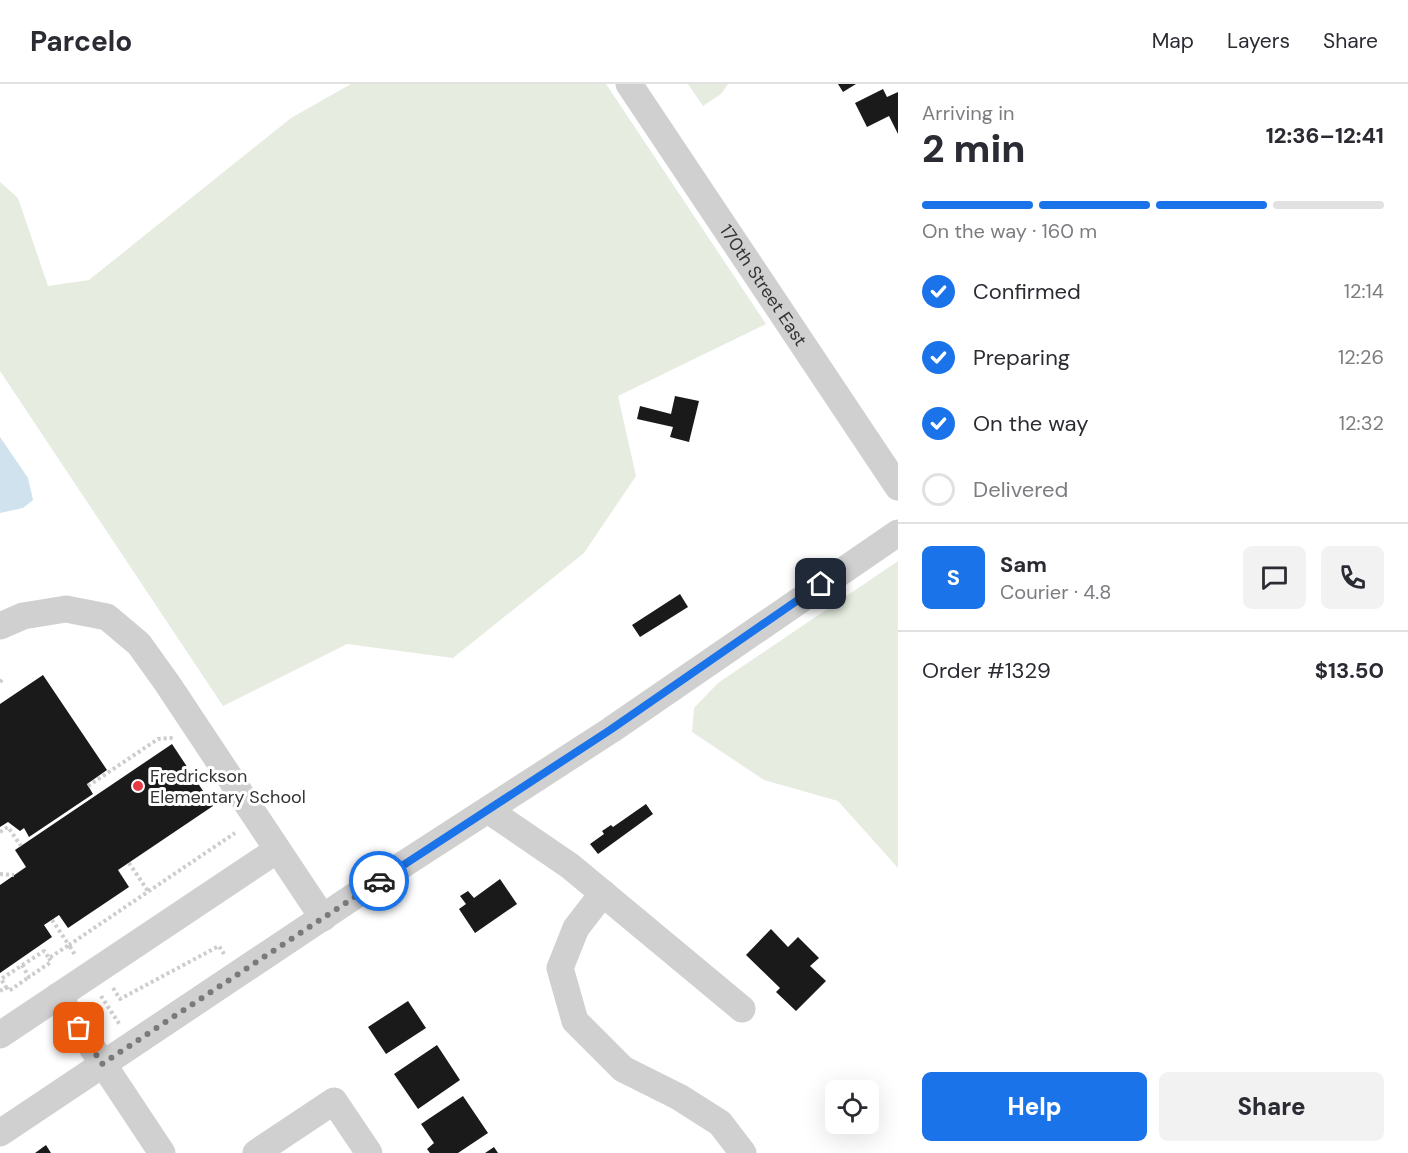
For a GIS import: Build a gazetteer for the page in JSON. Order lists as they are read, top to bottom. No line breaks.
{"streets":{"street":["170th Street East"]},"places":["Fredrickson Elementary School"],"page":{"header":"Parcelo","nav":["Map","Layers","Share"],"heading":["2 min","Arriving in","12:36–12:41"],"panel":["Sam","Courier · 4.8","Order #1329","$13.50"],"bar":"On the way · 160 m","list":[["Confirmed","12:14"],["Preparing","12:26"],["On the way","12:32"],"Delivered"],"round":"S","buttons":["Help","Share"]}}
